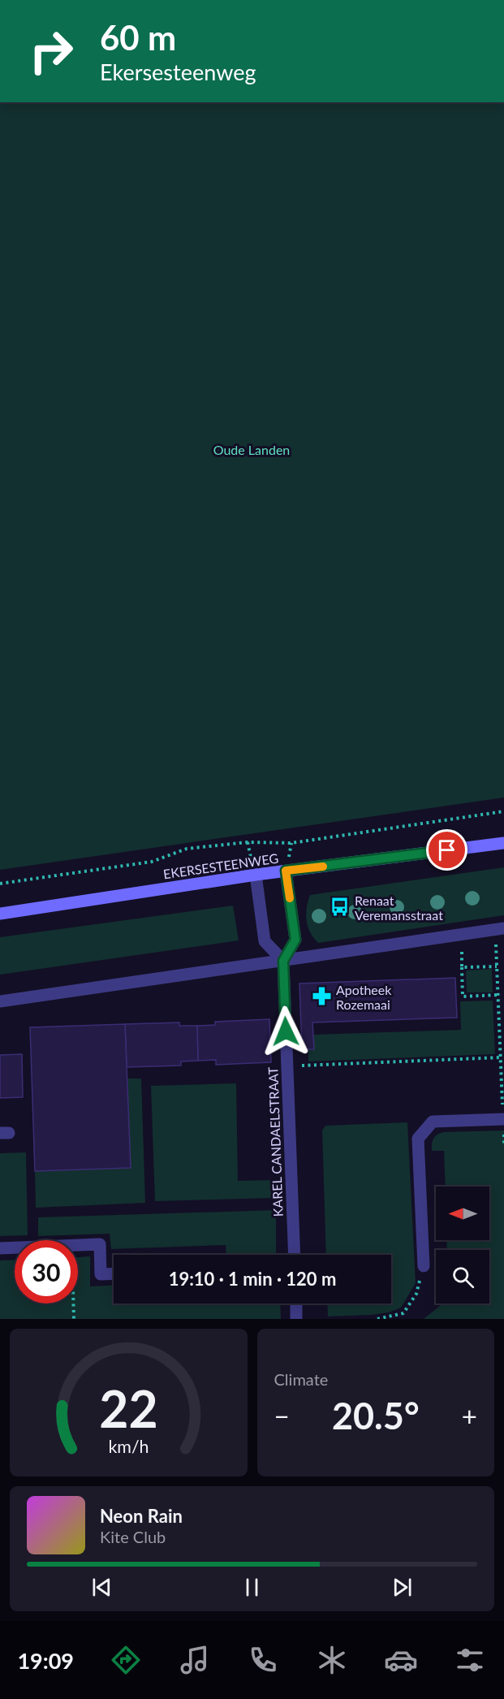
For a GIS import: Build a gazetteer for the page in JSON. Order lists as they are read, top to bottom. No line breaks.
{"streets":{"main road":["EKERSESTEENWEG"],"street":["KAREL CANDAELSTRAAT"]},"parks":["Oude Landen"],"places":{"bus stop":["Renaat Veremansstraat"],"pharmacy":["Apotheek Rozemaai"]},"north":"left","page":{"turn":["60 m","Ekersesteenweg"],"limit":"30","trip":"19:10 · 1 min · 120 m","tile":"Climate","heat":["−","20.5°","+"],"song":["Neon Rain","Kite Club"],"tabs":"19:09","gauge":["22","km/h"]}}
